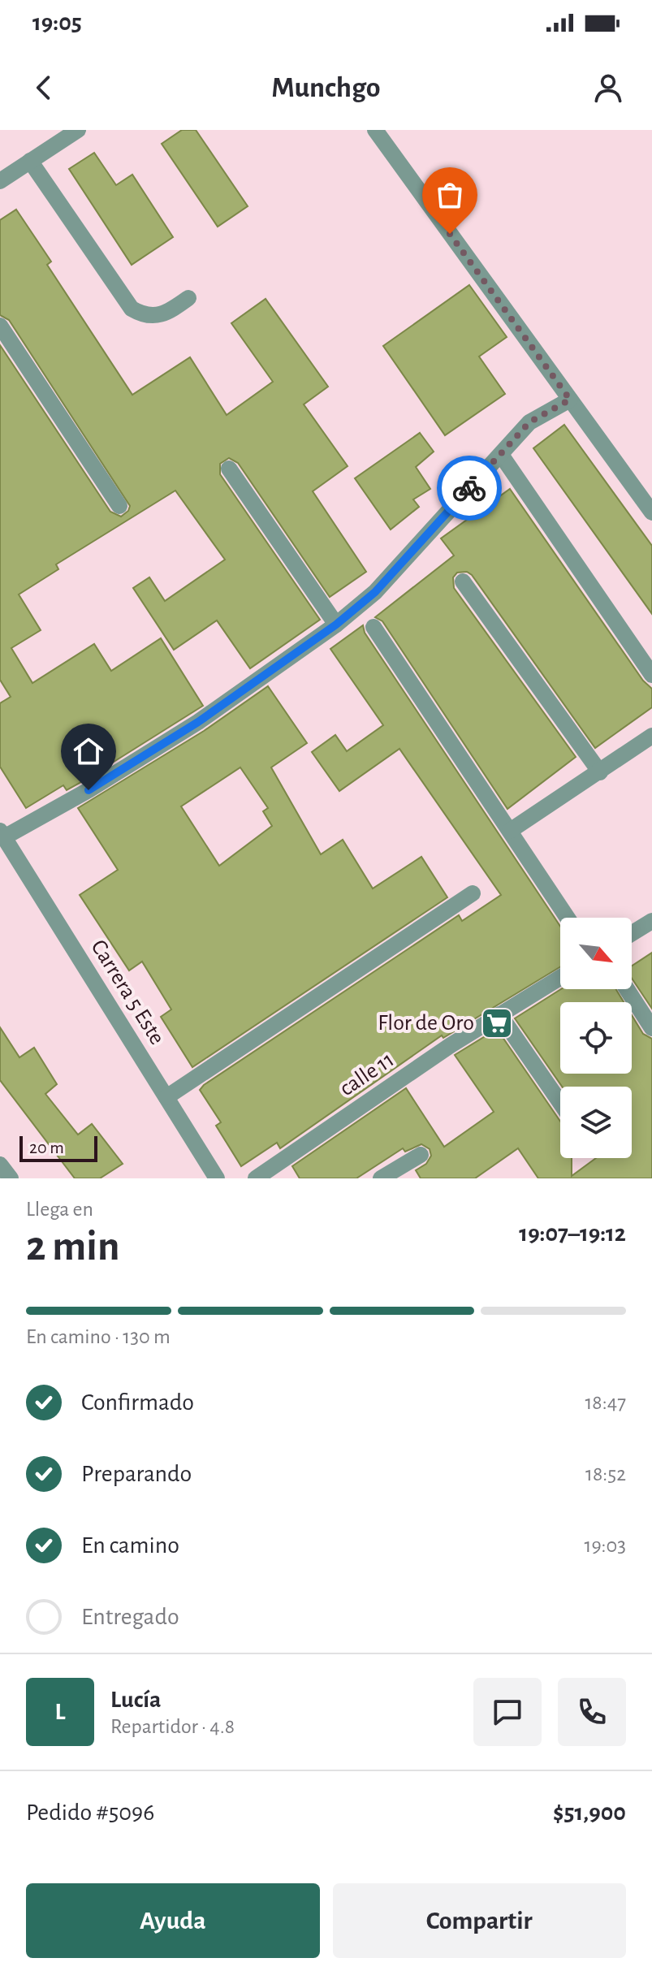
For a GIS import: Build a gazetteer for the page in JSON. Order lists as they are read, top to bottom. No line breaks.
{"streets":{"street":["Carrera 5 Este","calle 11"]},"places":{"supermarket":["Flor de Oro"]},"scale_bar":"20 m","north":"bottom right","page":{"status":"19:05","header":"Munchgo","scale":"20 m","heading":["2 min","Llega en","19:07–19:12"],"panel":["Lucía","Repartidor · 4.8","Pedido #5096","$51,900"],"bar":"En camino · 130 m","list":[["Confirmado","18:47"],["Preparando","18:52"],["En camino","19:03"],"Entregado"],"round":"L","buttons":["Ayuda","Compartir"]}}
